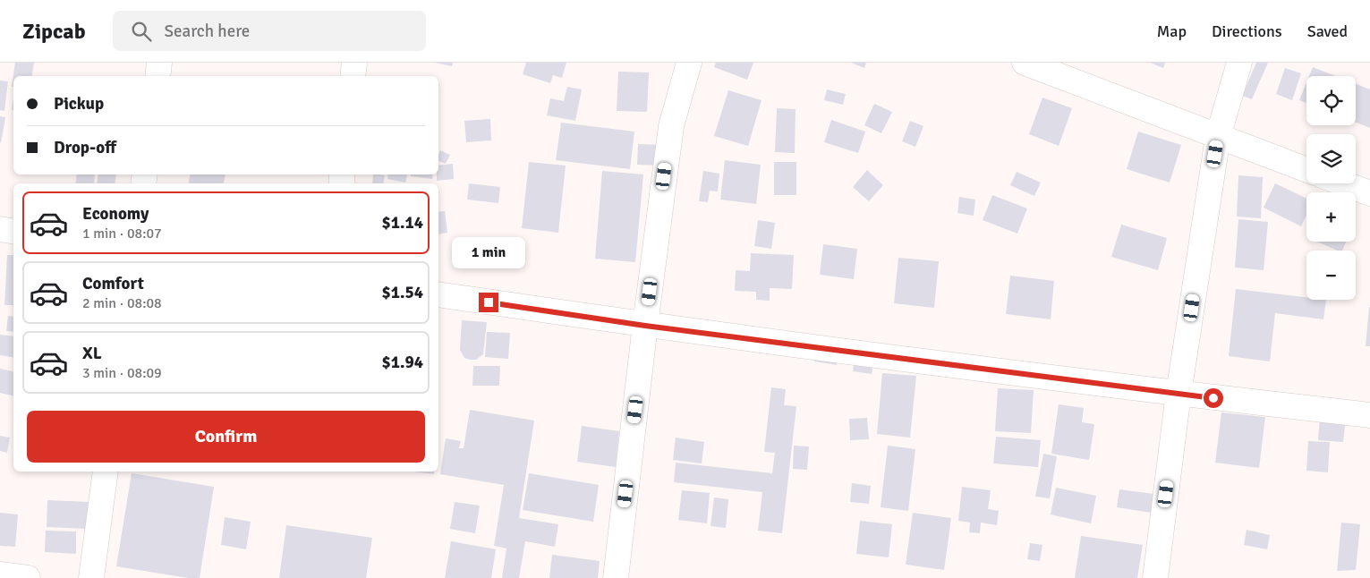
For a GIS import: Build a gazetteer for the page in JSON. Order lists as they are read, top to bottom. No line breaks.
{"page":{"header":"Zipcab","search":"Search here","nav":["Map","Directions","Saved"],"map_buttons":["+","−"],"banner":["Pickup","Drop-off"],"list":[{"name":"Economy","note":"1 min · 08:07","value":"$1.14"},{"name":"Comfort","note":"2 min · 08:08","value":"$1.54"},{"name":"XL","note":"3 min · 08:09","value":"$1.94"}],"bubble":"1 min","buttons":"Confirm"}}
